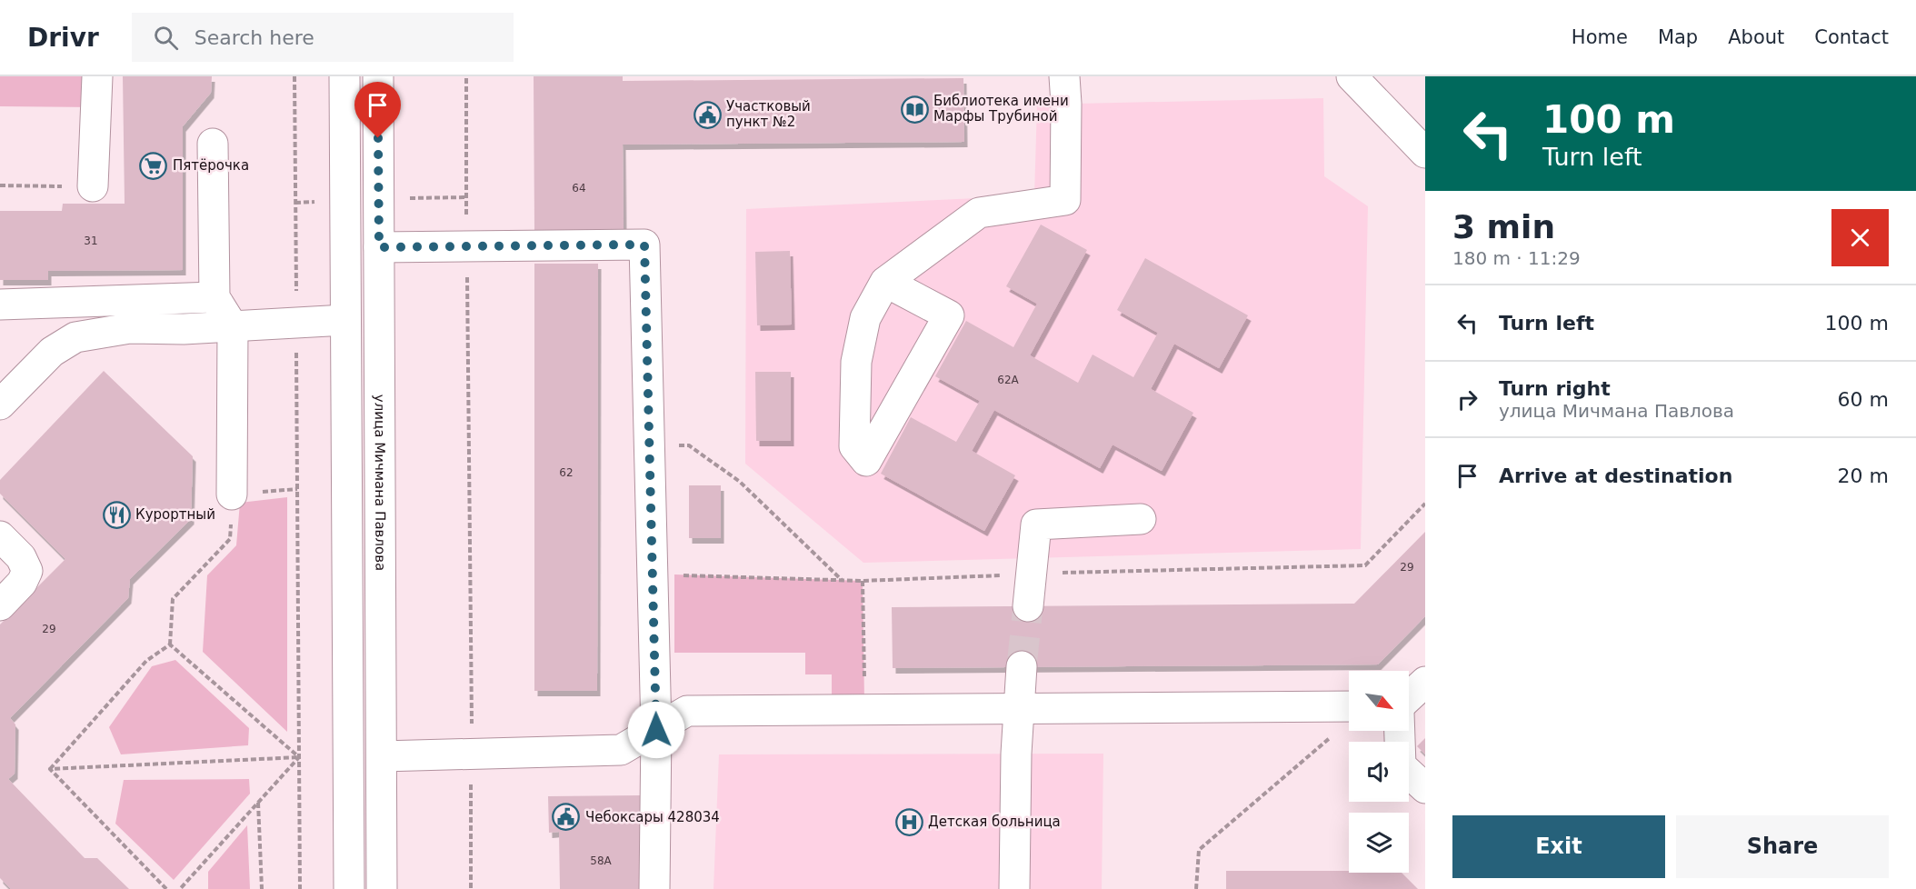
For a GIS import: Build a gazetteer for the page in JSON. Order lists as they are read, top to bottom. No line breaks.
{"streets":{"main road":["улица Мичмана Павлова"]},"places":{"library":["Библиотека имени Марфы Трубиной"],"public building":["Участковый пункт №2","Чебоксары 428034"],"supermarket":["Пятёрочка"],"restaurant":["Курортный"],"hospital":["Детская больница"]},"house_numbers":["64","31","62А","62","29","29","58А"],"north":"bottom right","page":{"header":"Drivr","search":"Search here","nav":["Home","Map","About","Contact"],"turn":["100 m","Turn left"],"heading":["3 min","180 m · 11:29"],"list":[{"name":"Turn left","value":"100 m"},{"name":"Turn right","note":"улица Мичмана Павлова","value":"60 m"},{"name":"Arrive at destination","value":"20 m"}],"buttons":["Exit","Share"]}}
